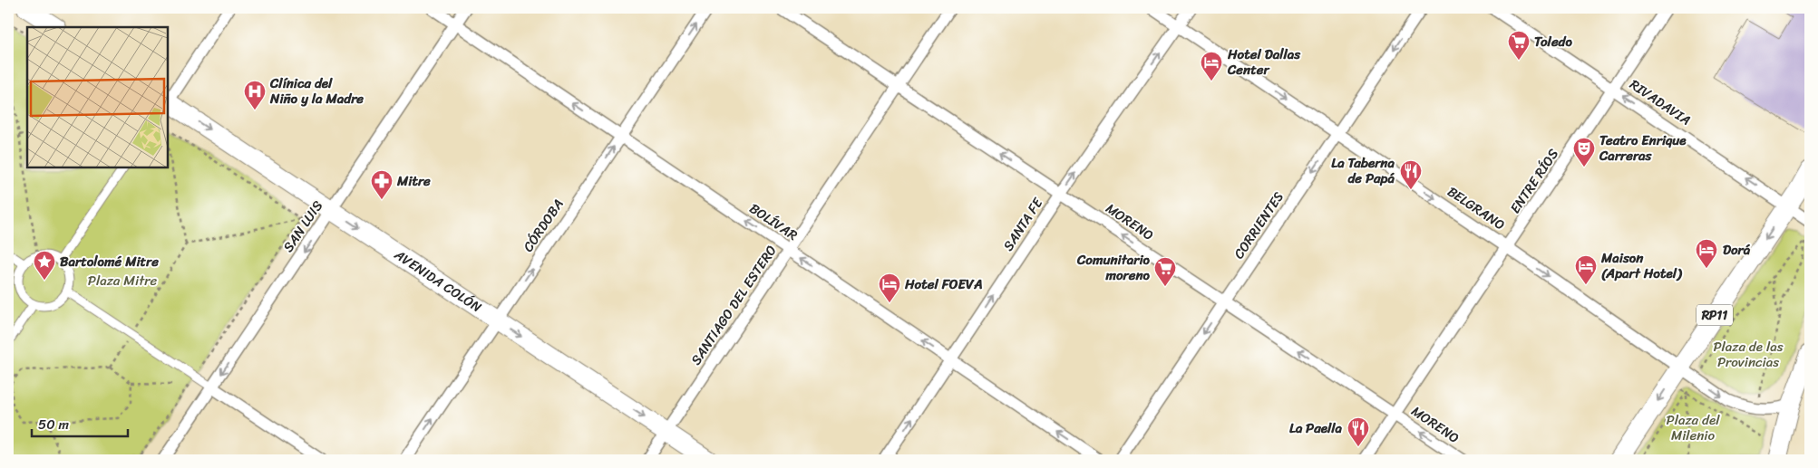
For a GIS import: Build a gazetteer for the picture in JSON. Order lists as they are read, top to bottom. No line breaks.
{"streets":{"main road":["AVENIDA COLÓN","RP11"],"street":["RIVADAVIA","ENTRE RÍOS","BELGRANO","BOLÍVAR","MORENO","SANTA FE","CÓRDOBA","CORRIENTES","SAN LUIS","SANTIAGO DEL ESTERO"]},"crossings":[["RIVADAVIA","ENTRE RÍOS"],["RIVADAVIA","RP11"],["ENTRE RÍOS","BELGRANO"],["ENTRE RÍOS","MORENO"],["BELGRANO","SANTA FE"],["BELGRANO","CORRIENTES"],["BELGRANO","RP11"],["BOLÍVAR","SANTA FE"],["BOLÍVAR","CÓRDOBA"],["BOLÍVAR","SAN LUIS"],["BOLÍVAR","SANTIAGO DEL ESTERO"],["MORENO","SANTA FE"],["MORENO","CORRIENTES"],["MORENO","SANTIAGO DEL ESTERO"],["CÓRDOBA","AVENIDA COLÓN"],["SAN LUIS","AVENIDA COLÓN"],["AVENIDA COLÓN","SANTIAGO DEL ESTERO"]],"one_way":["RIVADAVIA","BELGRANO","BOLÍVAR","MORENO","SANTA FE","CÓRDOBA","CORRIENTES","SAN LUIS","AVENIDA COLÓN"],"parks":["Plaza Mitre","Plaza de las Provincias","Plaza del Milenio"],"places":{"supermarket":["Toledo","Comunitario moreno"],"hotel":["Hotel Dallas Center","Dorá","Maison (Apart Hotel)","Hotel FOEVA"],"hospital":["Clínica del Niño y la Madre"],"theatre":["Teatro Enrique Carreras"],"restaurant":["La Taberna de Papá","La Paella"],"pharmacy":["Mitre"],"place":["Bartolomé Mitre"]},"scale_bar":"50 m"}
